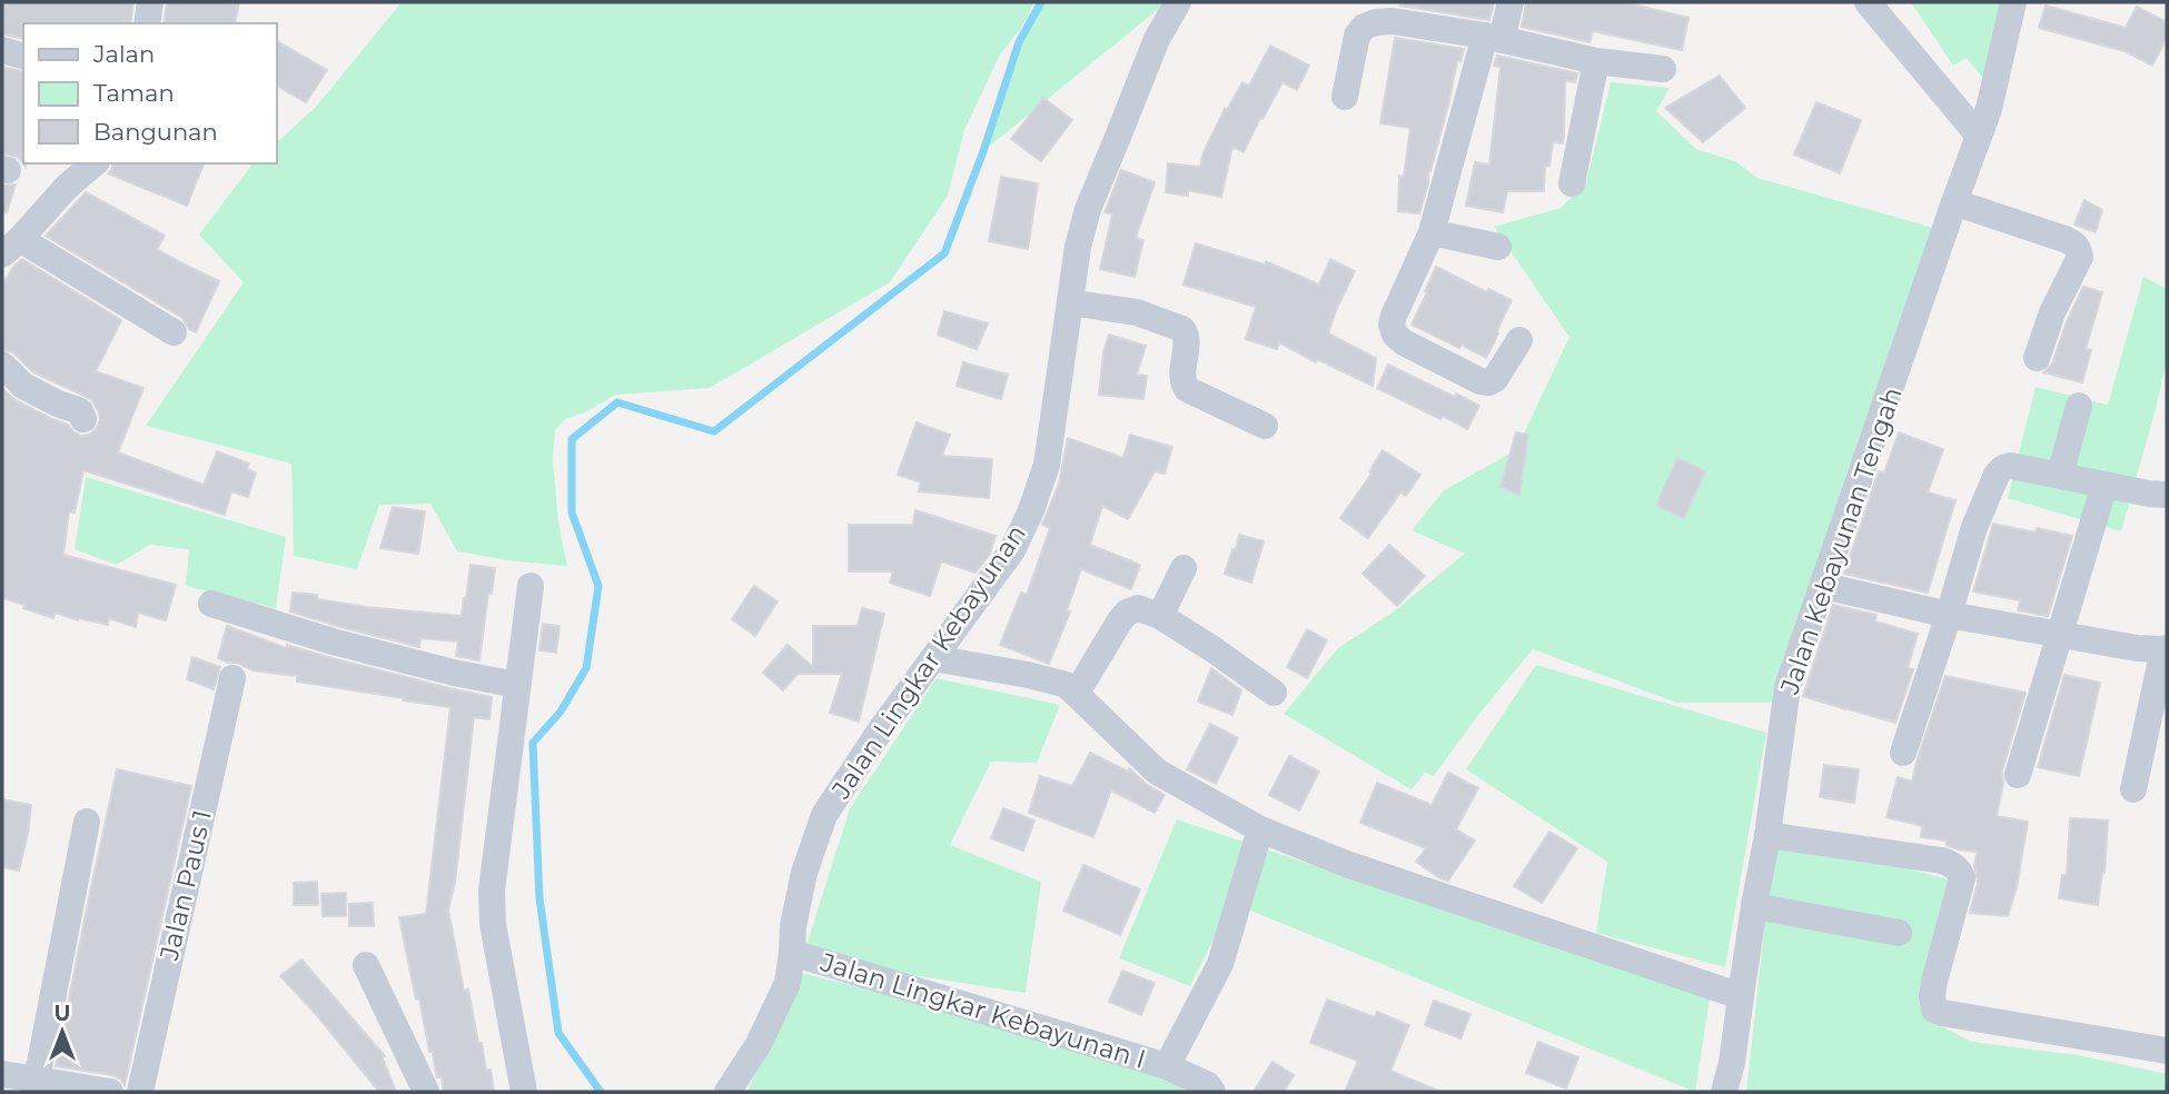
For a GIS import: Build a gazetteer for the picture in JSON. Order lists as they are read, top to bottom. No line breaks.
{"streets":{"street":["Jalan Kebayunan Tengah","Jalan Lingkar Kebayunan","Jalan Paus 1","Jalan Lingkar Kebayunan I"]},"crossings":[["Jalan Lingkar Kebayunan","Jalan Lingkar Kebayunan I"]],"legend":["Jalan","Taman","Bangunan"],"north":"top"}
